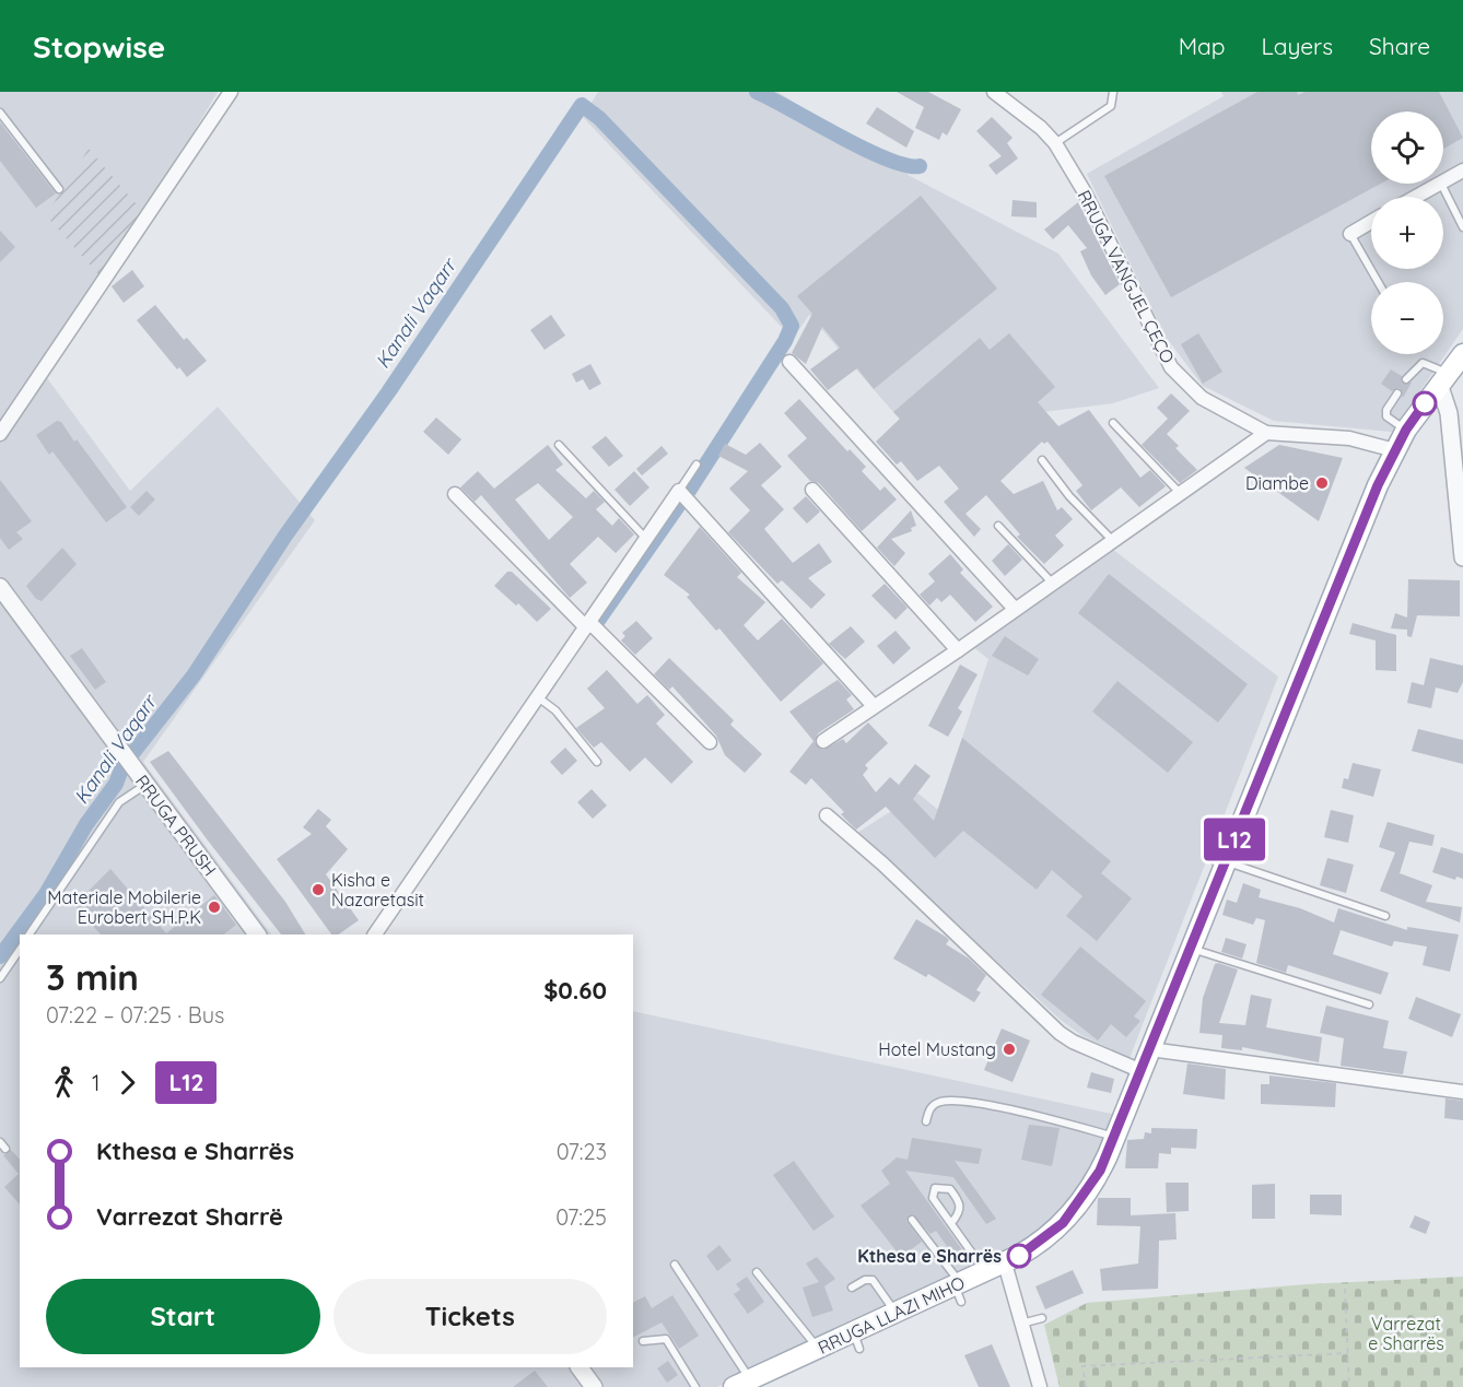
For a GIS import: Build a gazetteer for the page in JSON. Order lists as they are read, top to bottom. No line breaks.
{"streets":{"main road":["RRUGA LLAZI MIHO"],"street":["RRUGA VANGJEL ÇEÇO","RRUGA PRUSH"]},"crossings":[["RRUGA VANGJEL ÇEÇO","RRUGA LLAZI MIHO"]],"water":["Kanali Vaqarr"],"parks":["Varrezat e Sharrës"],"places":["Diambe","Kisha e Nazaretasit","Materiale Mobilerie Eurobert SH.P.K","Hotel Mustang","Kthesa e Sharrës"],"lines":["bus line L12"],"page":{"header":"Stopwise","nav":["Map","Layers","Share"],"on_map":"L12","map_buttons":["+","−"],"heading":["3 min","07:22 – 07:25 · Bus","$0.60"],"legs":["1","L12"],"list":[{"name":"Kthesa e Sharrës","value":"07:23"},{"name":"Varrezat Sharrë","value":"07:25"}],"buttons":["Start","Tickets"]}}
